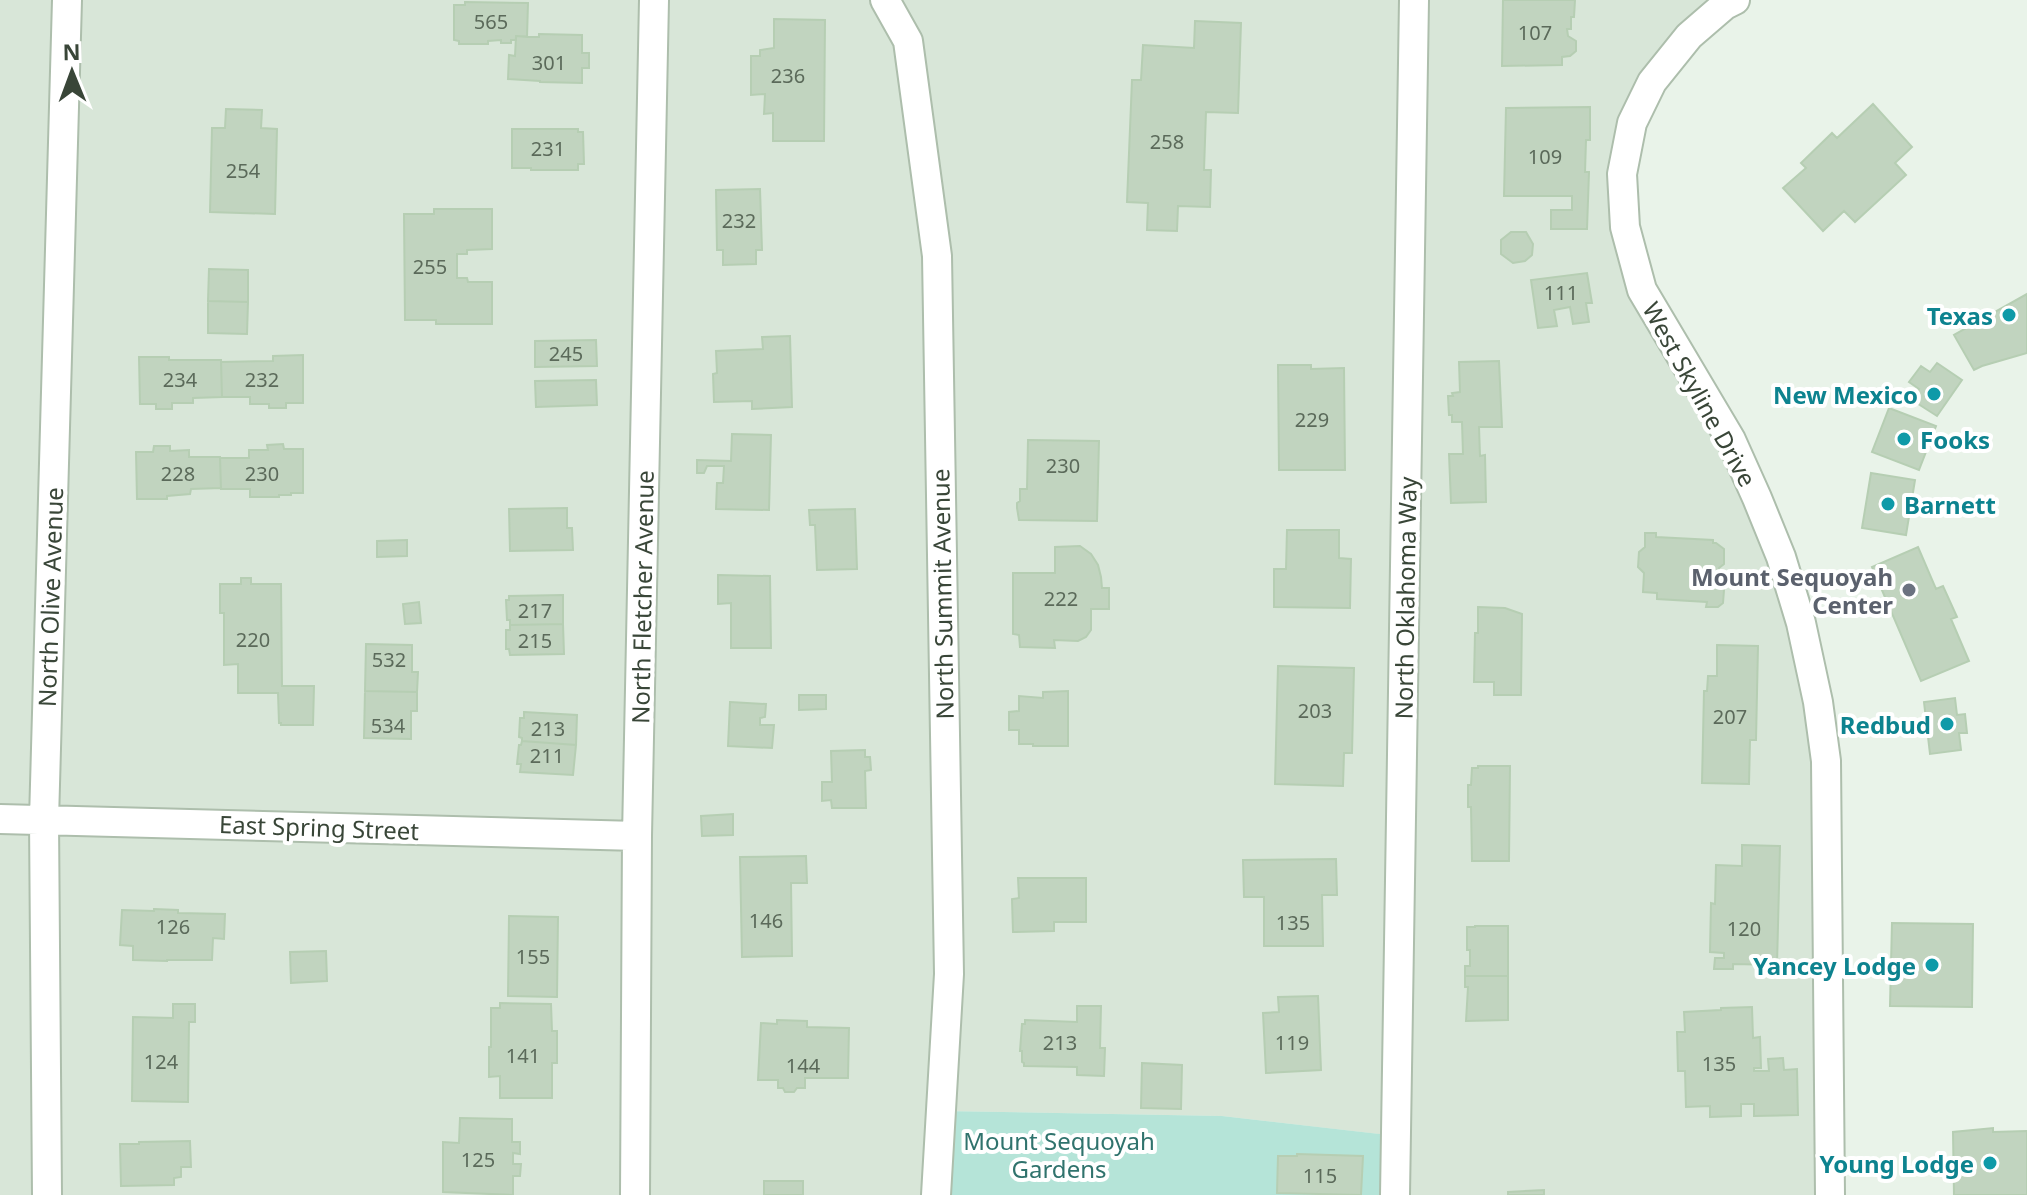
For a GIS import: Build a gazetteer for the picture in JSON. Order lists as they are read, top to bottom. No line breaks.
{"streets":{"street":["West Skyline Drive","North Summit Avenue","North Olive Avenue","North Fletcher Avenue","North Oklahoma Way","East Spring Street"]},"crossings":[["North Olive Avenue","East Spring Street"],["North Fletcher Avenue","East Spring Street"]],"parks":["Mount Sequoyah Gardens"],"places":["Texas","New Mexico","Fooks","Barnett","Mount Sequoyah Center","Redbud","Yancey Lodge","Young Lodge"],"house_numbers":["565","107","301","236","258","231","109","254","232","255","111","245","234","232","229","230","228","230","222","217","220","215","532","203","207","534","213","211","146","135","126","120","155","213","119","141","124","135","144","125","115"],"north":"top"}
